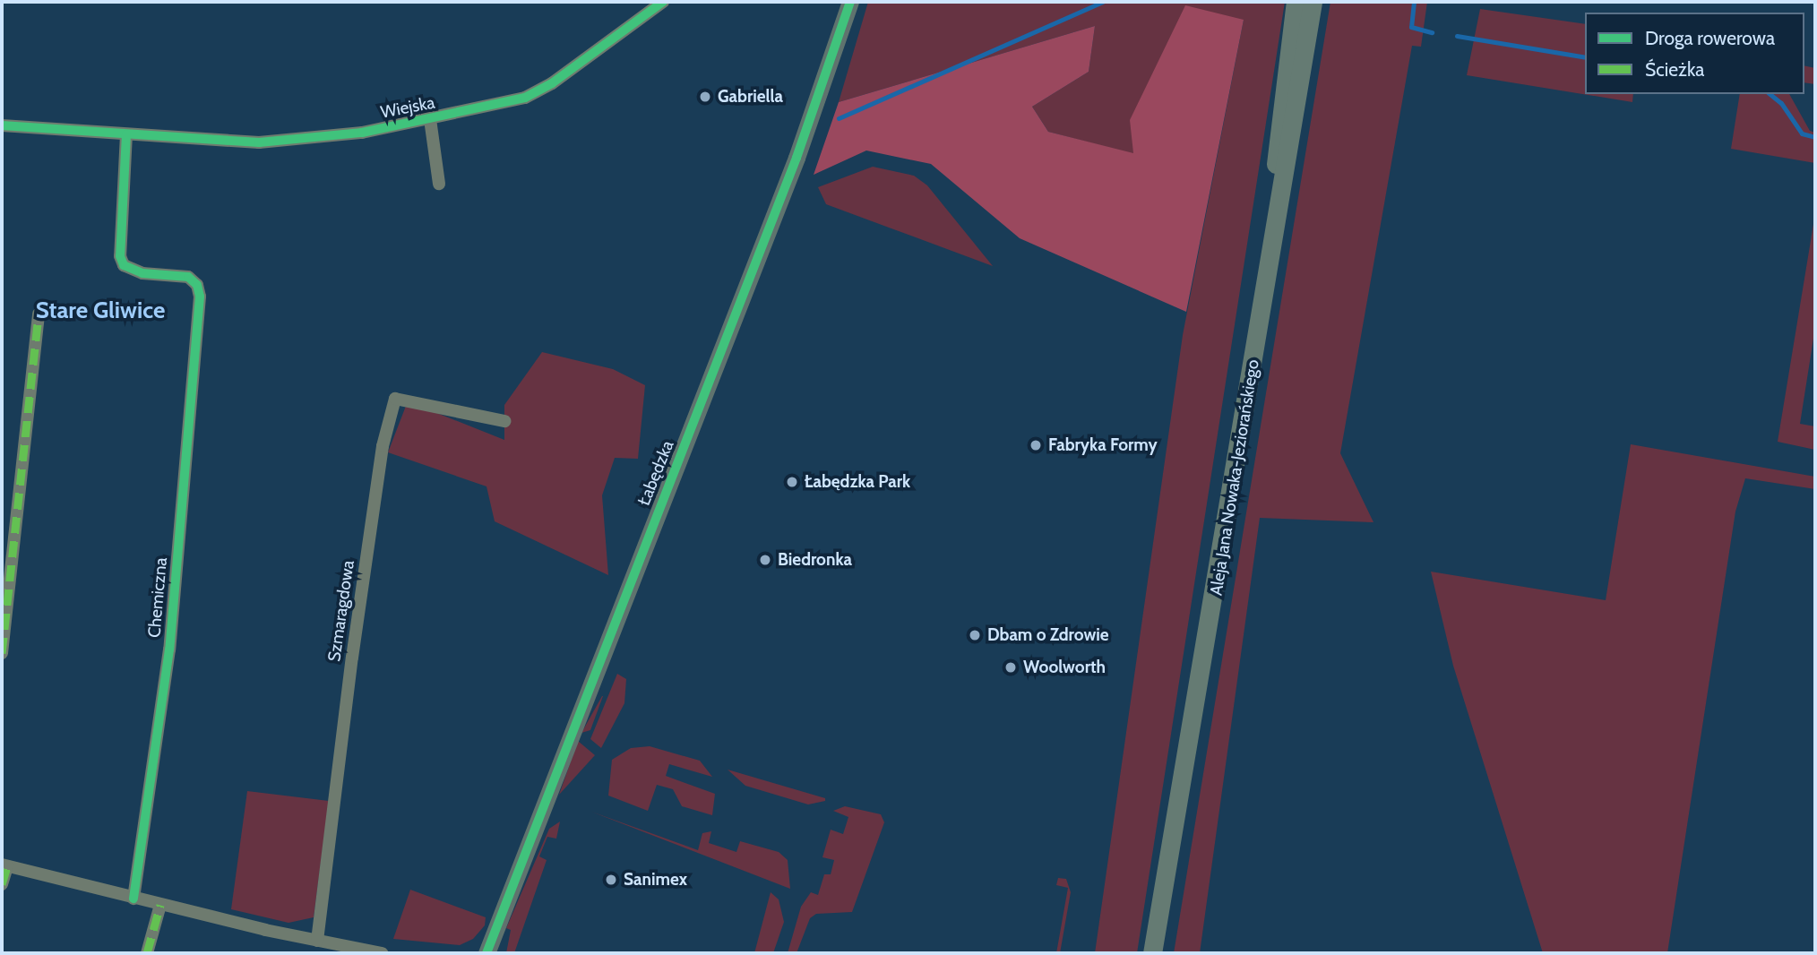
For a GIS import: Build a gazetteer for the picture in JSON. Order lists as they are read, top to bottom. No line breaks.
{"streets":{"main road":["Aleja Jana Nowaka-Jeziorańskiego"],"street":["Wiejska","Łabędzka","Chemiczna","Szmaragdowa"]},"crossings":[["Wiejska","Chemiczna"]],"districts":["Stare Gliwice"],"places":["Gabriella","Fabryka Formy","Łabędzka Park","Biedronka","Dbam o Zdrowie","Woolworth","Sanimex"],"legend":["Droga rowerowa","Ścieżka"]}
